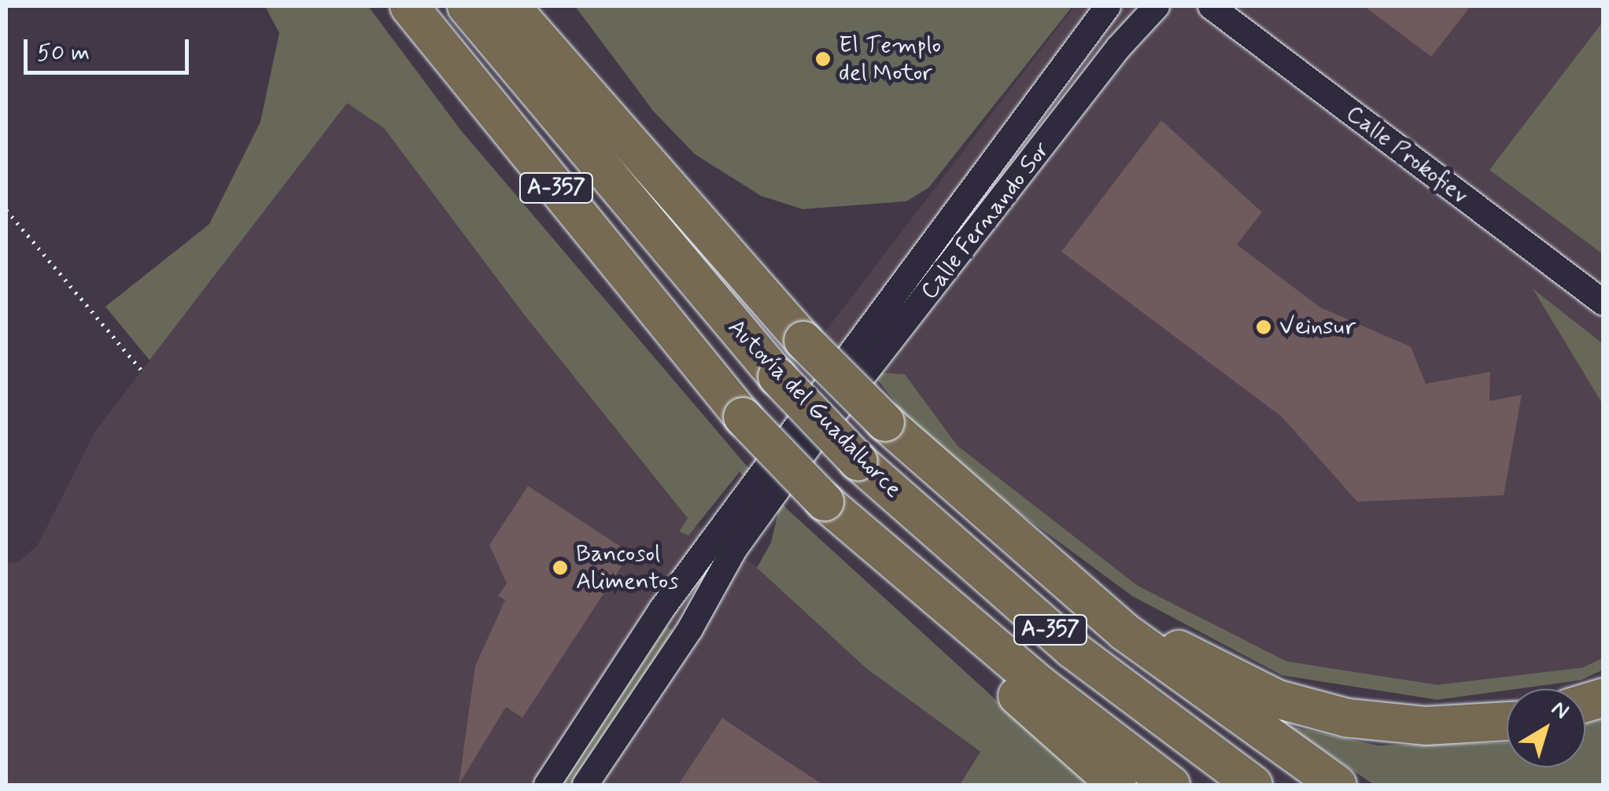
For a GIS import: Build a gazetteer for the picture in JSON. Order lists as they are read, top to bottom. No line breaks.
{"streets":{"highway":["A-357","Autovía del Guadalhorce"],"street":["Calle Prokofiev","Calle Fernando Sor"]},"places":["El Templo del Motor","Veinsur","Bancosol Alimentos"],"scale_bar":"50 m","north":"top right"}
